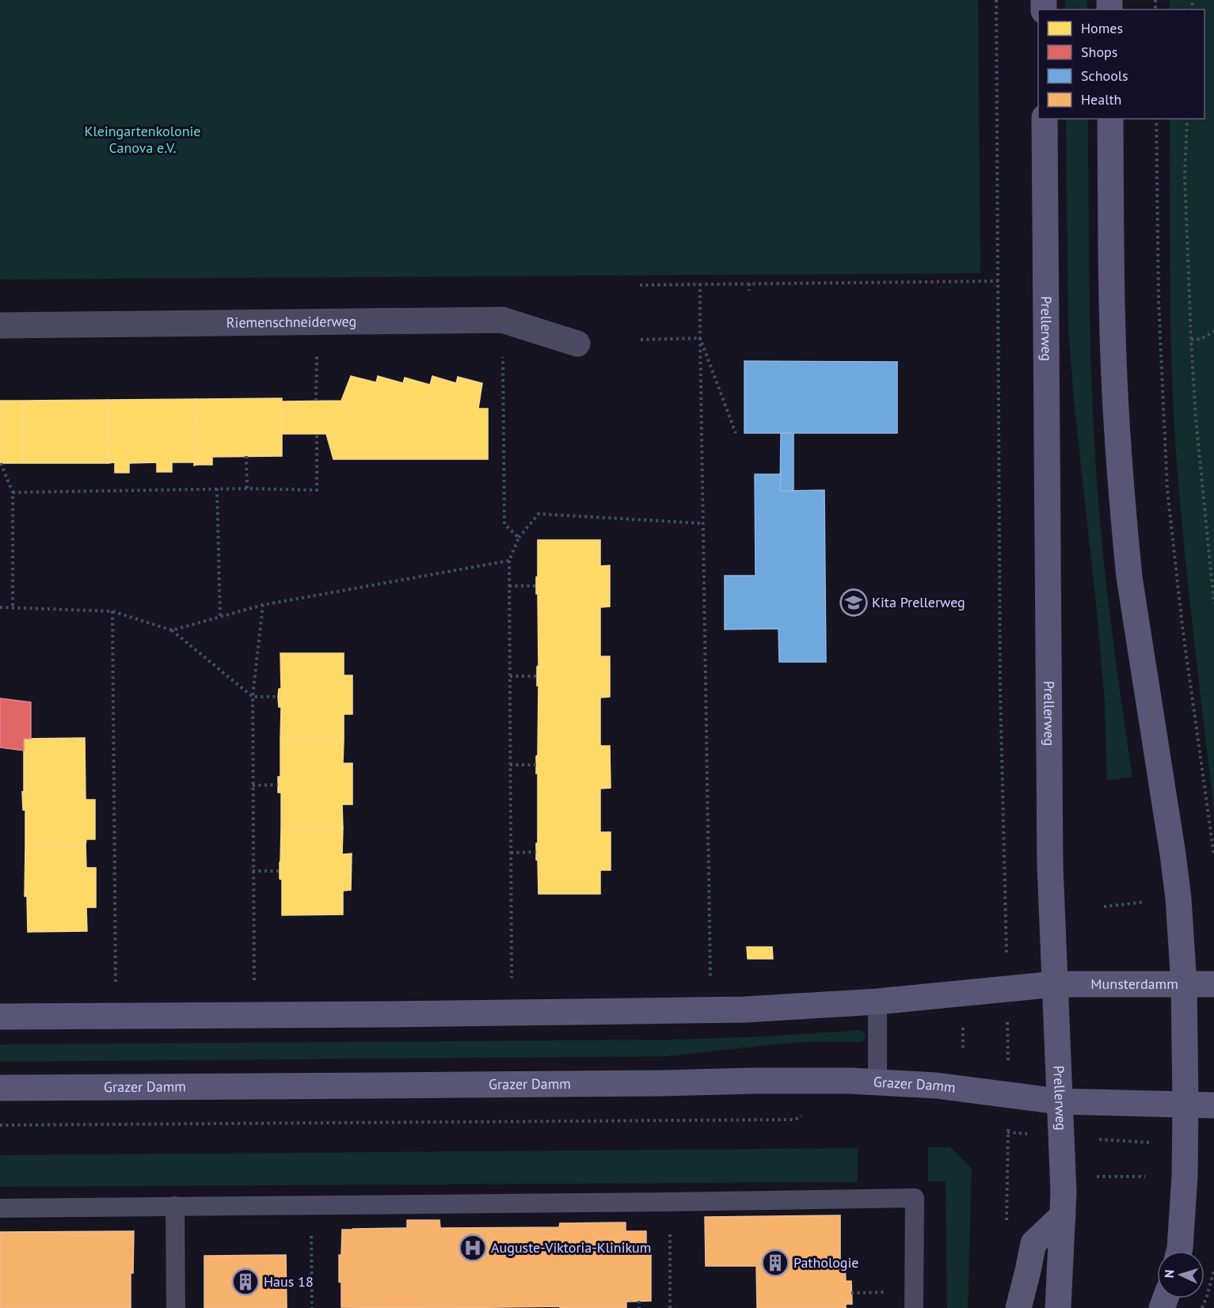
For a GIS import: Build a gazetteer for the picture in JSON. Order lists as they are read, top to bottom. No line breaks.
{"streets":{"main road":["Prellerweg","Munsterdamm","Grazer Damm"],"street":["Riemenschneiderweg"]},"crossings":[["Prellerweg","Munsterdamm"],["Prellerweg","Grazer Damm"]],"parks":["Kleingartenkolonie Canova e.V."],"places":{"school or university":["Kita Prellerweg"],"hospital":["Auguste-Viktoria-Klinikum"],"building":["Pathologie","Haus 18"]},"legend":["Homes","Shops","Schools","Health"],"north":"left"}
